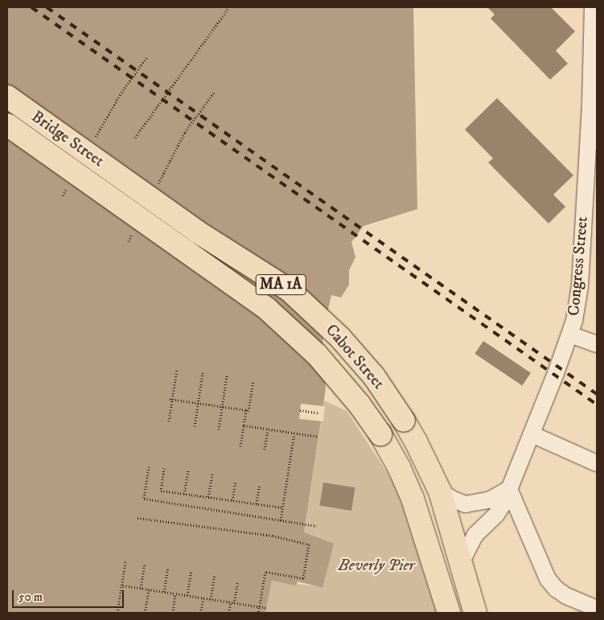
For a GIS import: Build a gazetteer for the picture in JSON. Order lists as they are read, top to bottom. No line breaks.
{"streets":{"highway":["Bridge Street","MA 1A","Cabot Street"],"street":["Congress Street"]},"crossings":[["Bridge Street","Cabot Street"],["Congress Street","Cabot Street"]],"parks":["Beverly Pier"],"scale_bar":"50 m"}
